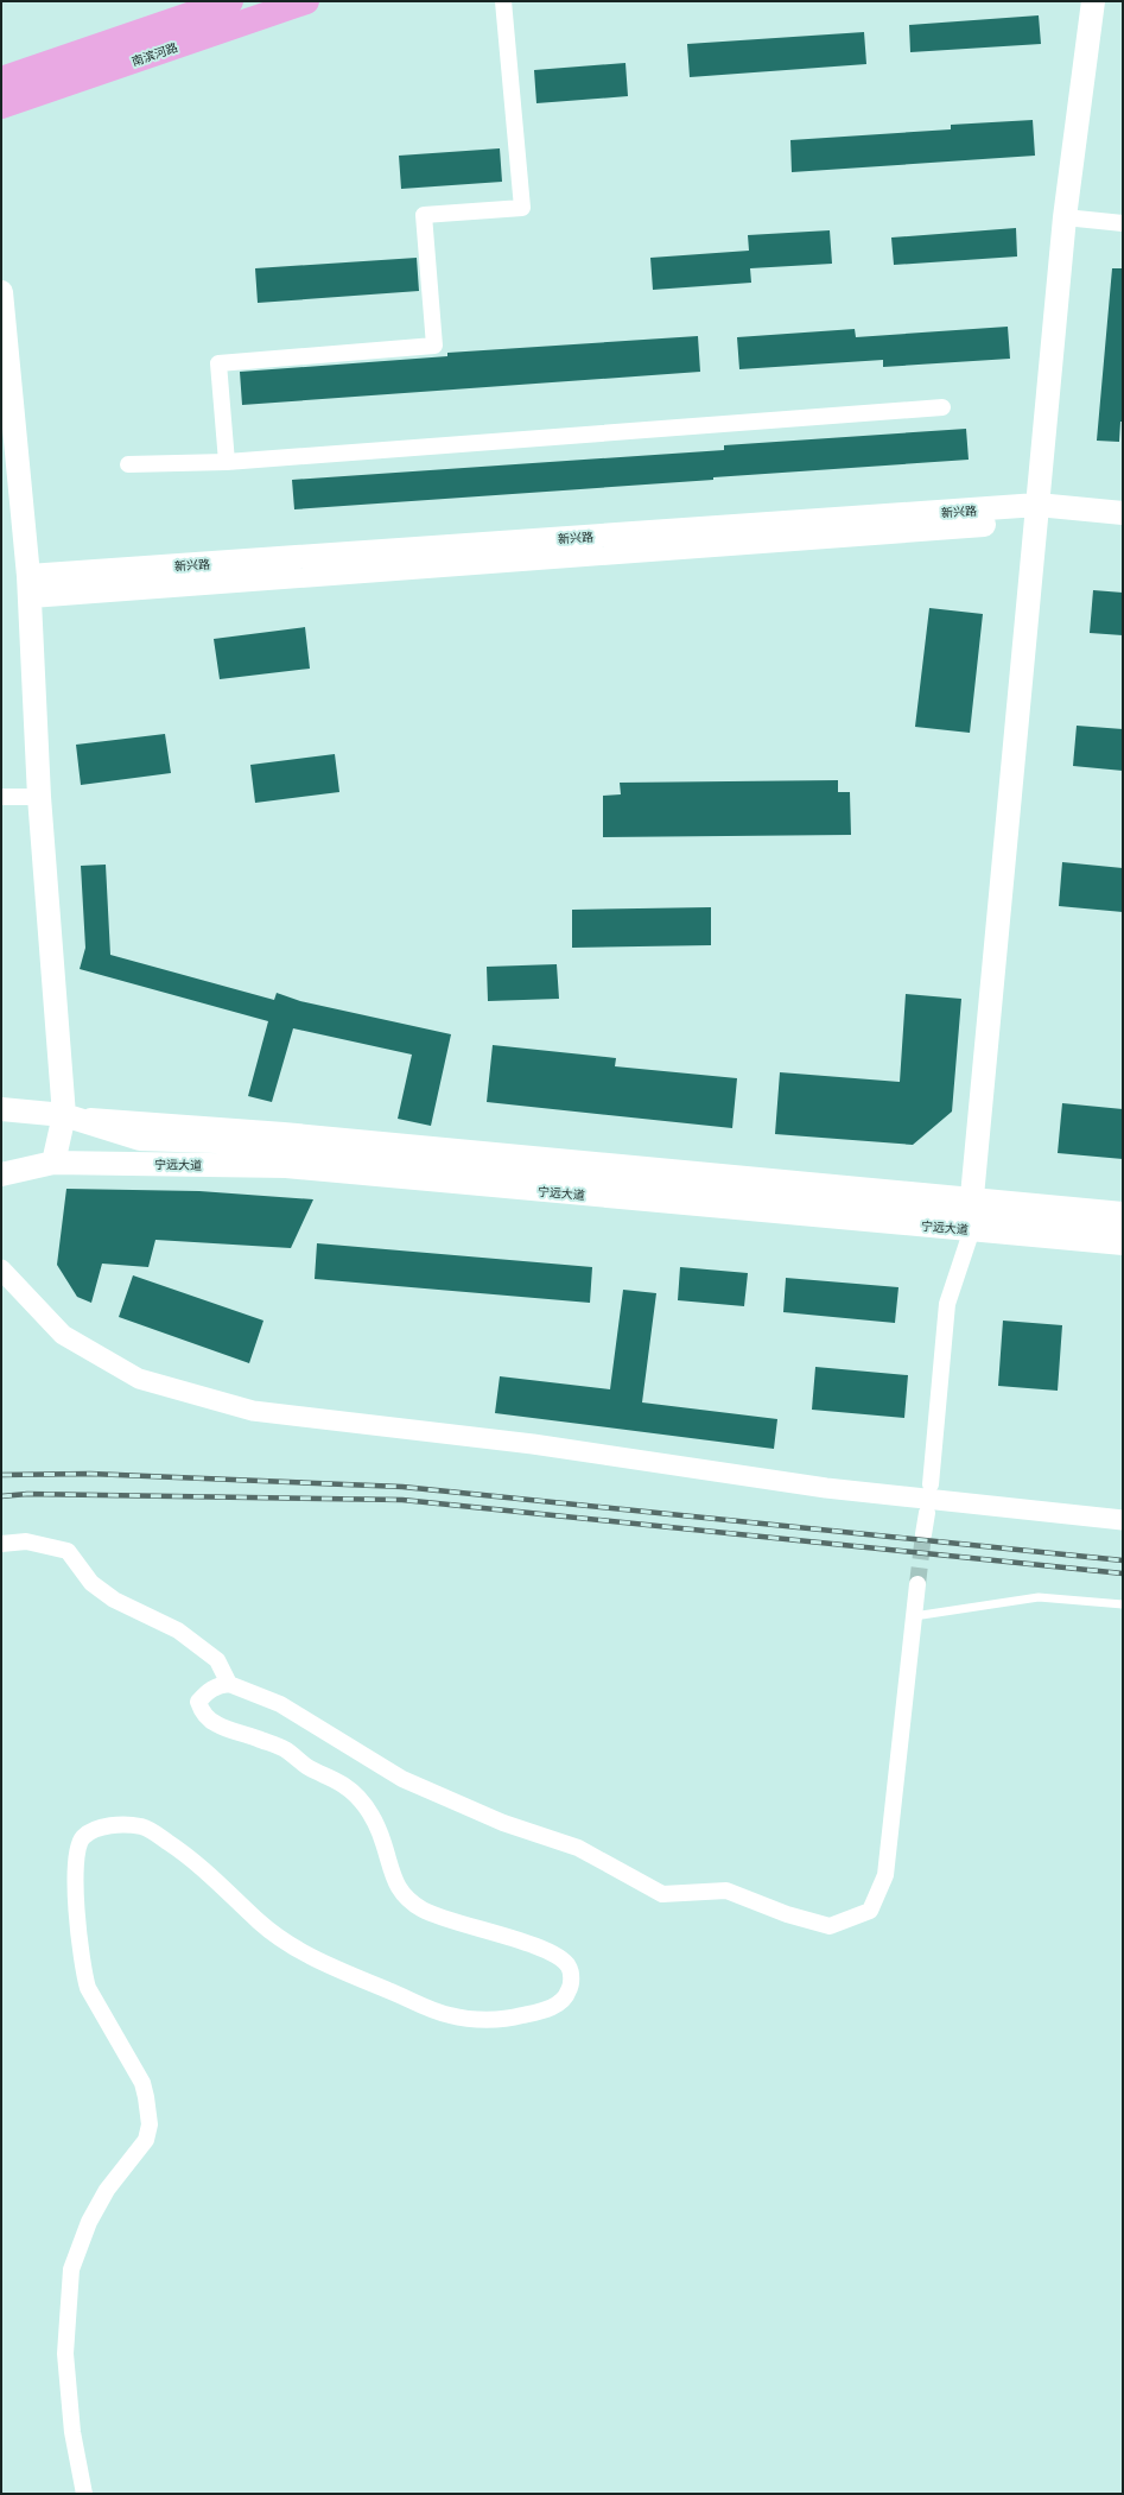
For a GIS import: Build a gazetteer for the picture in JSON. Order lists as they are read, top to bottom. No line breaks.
{"streets":{"main road":["南滨河路","新兴路","宁远大道"]}}
